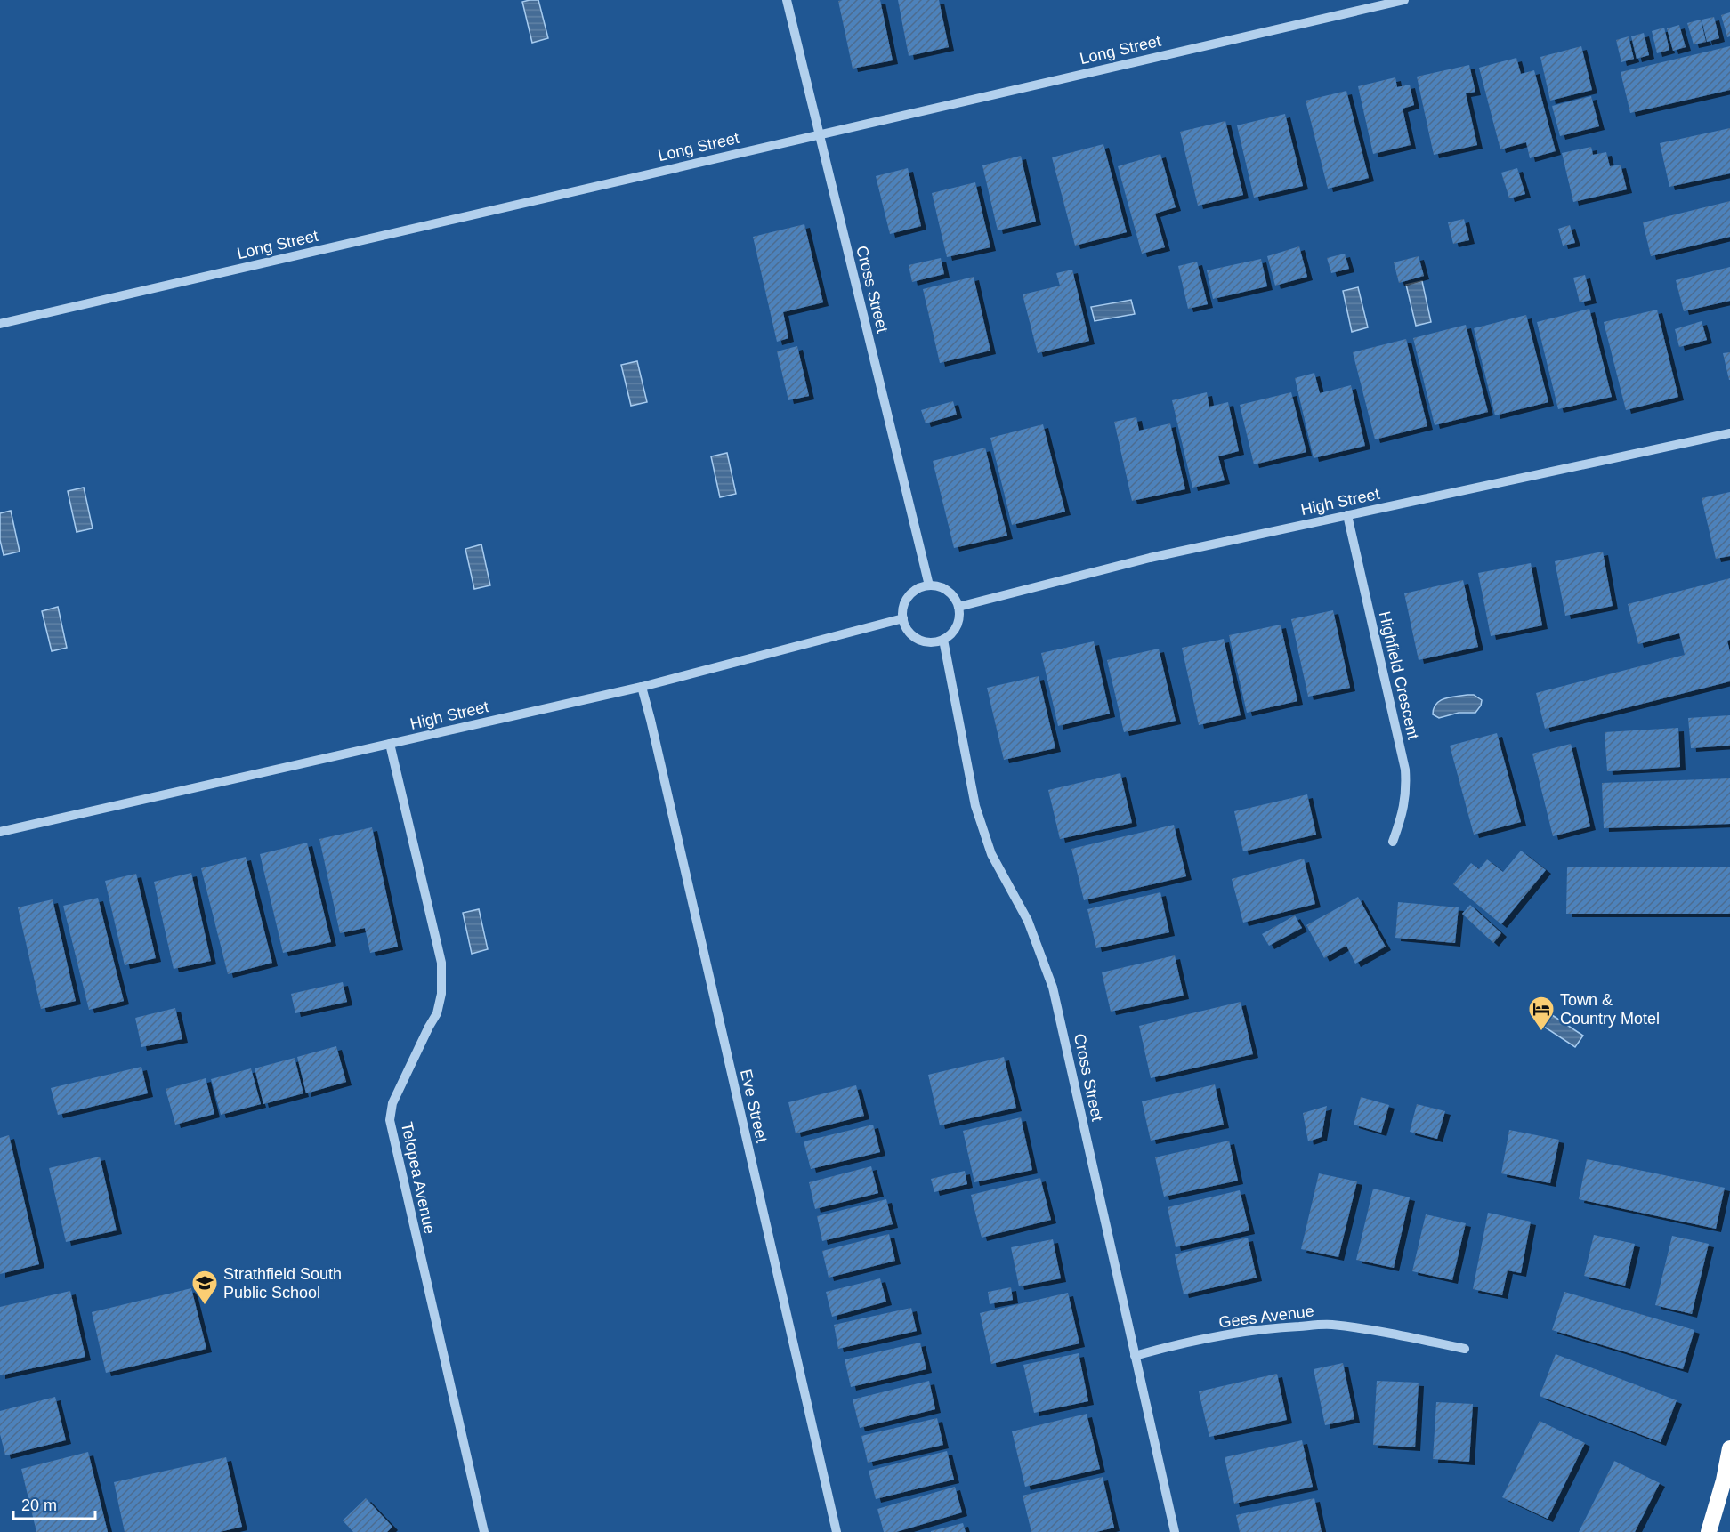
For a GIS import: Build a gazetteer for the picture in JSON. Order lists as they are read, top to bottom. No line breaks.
{"streets":{"street":["Long Street","Cross Street","High Street","Highfield Crescent","Eve Street","Telopea Avenue","Gees Avenue"]},"crossings":[["Long Street","Cross Street"],["Cross Street","High Street"],["Cross Street","Gees Avenue"],["High Street","Highfield Crescent"],["High Street","Eve Street"],["High Street","Telopea Avenue"]],"places":{"hotel":["Town & Country Motel"],"school or university":["Strathfield South Public School"]},"scale_bar":"20 m"}
